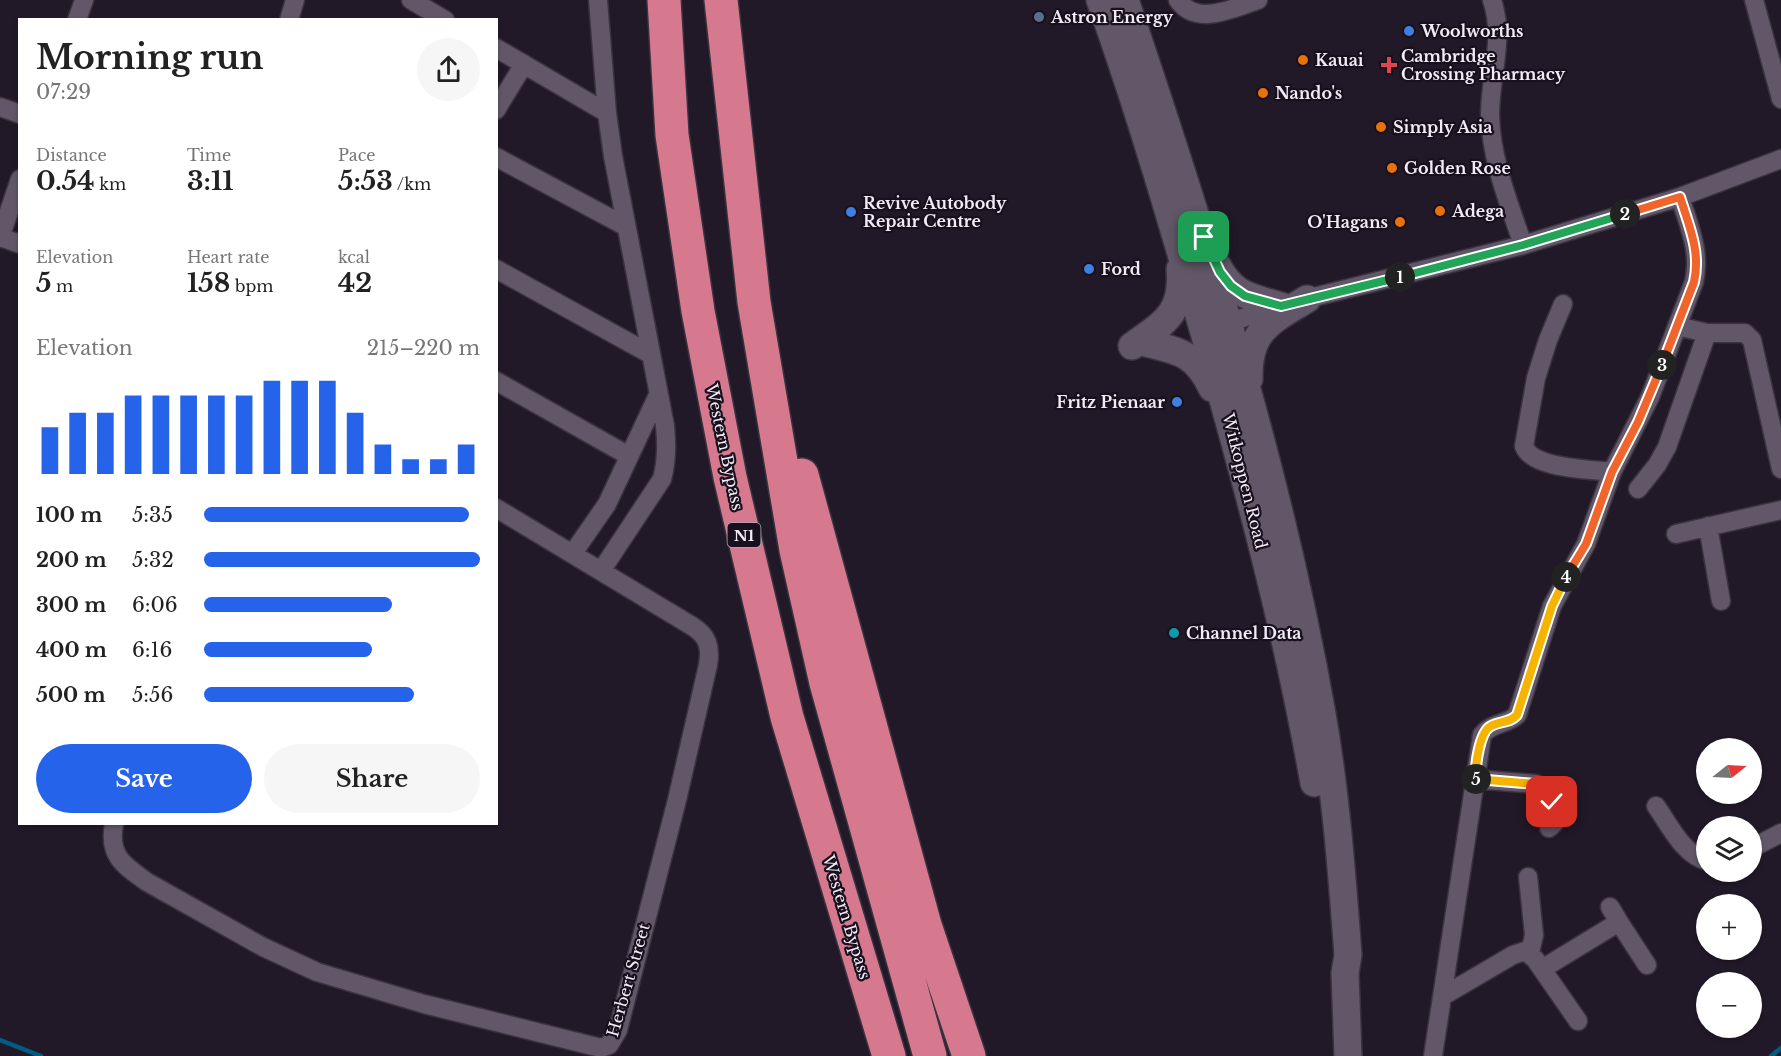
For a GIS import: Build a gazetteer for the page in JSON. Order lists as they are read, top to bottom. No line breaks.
{"streets":{"highway":["Western Bypass","N1"],"main road":["Witkoppen Road"],"street":["Herbert Street"]},"places":{"other":["Astron Energy","Woolworths","Kauai","Nando's","Simply Asia","Golden Rose","Adega","Revive Autobody Repair Centre","O'Hagans","Ford","Fritz Pienaar","Channel Data"],"health":["Cambridge Crossing Pharmacy"]},"north":"right","page":{"heading":["Morning run","07:29"],"stats":[["Distance","0.54 km"],["Time","3:11"],["Pace","5:53 /km"],["Elevation","5 m"],["Heart rate","158 bpm"],["kcal","42"]],"pins":["2","1","3","4","5"],"chart":["Elevation","215–220 m"],"list":[{"name":"100 m","note":"5:35"},{"name":"200 m","note":"5:32"},{"name":"300 m","note":"6:06"},{"name":"400 m","note":"6:16"},{"name":"500 m","note":"5:56"}],"buttons":["Save","Share"],"map_buttons":["+","−"]}}
